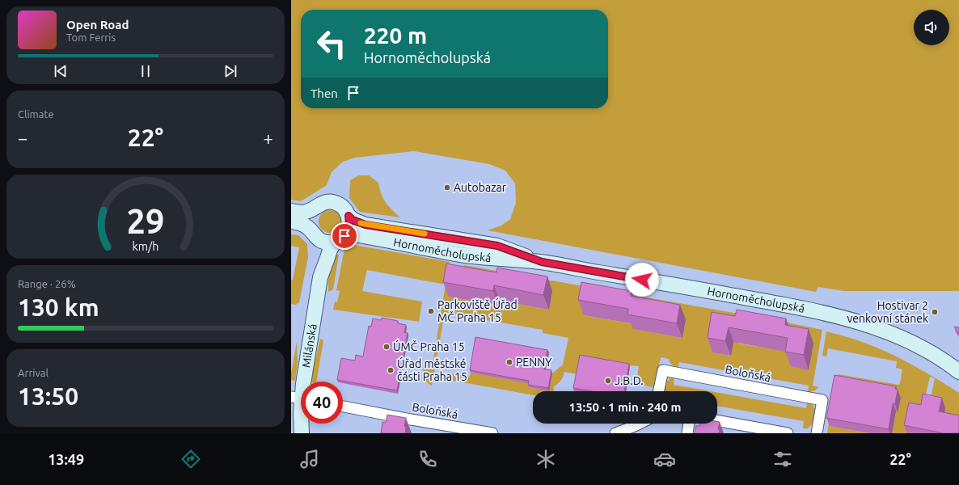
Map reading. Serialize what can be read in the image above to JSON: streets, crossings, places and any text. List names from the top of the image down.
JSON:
{
  "streets": {
    "street": ["Hornoměcholupská", "Milánská", "Boloňská"]
  },
  "crossings": [
    ["Hornoměcholupská", "Milánská"]
  ],
  "places": [
    "Autobazar",
    "Parkoviště Úřad MČ Praha 15",
    "Hostivar 2 venkovní stánek",
    "ÚMČ Praha 15",
    "PENNY",
    "Úřad městské části Praha 15",
    "J.B.D."
  ],
  "page": {
    "turn": ["220 m", "Hornoměcholupská"],
    "song": ["Open Road", "Tom Ferris"],
    "then": "Then",
    "tile": [
      "Climate",
      ["Range · 26%", "130 km"],
      ["Arrival", "13:50"]
    ],
    "heat": ["−", "22°", "+"],
    "limit": "40",
    "trip": "13:50 · 1 min · 240 m",
    "tabs": ["13:49", "22°"],
    "gauge": ["29", "km/h"]
  }
}
